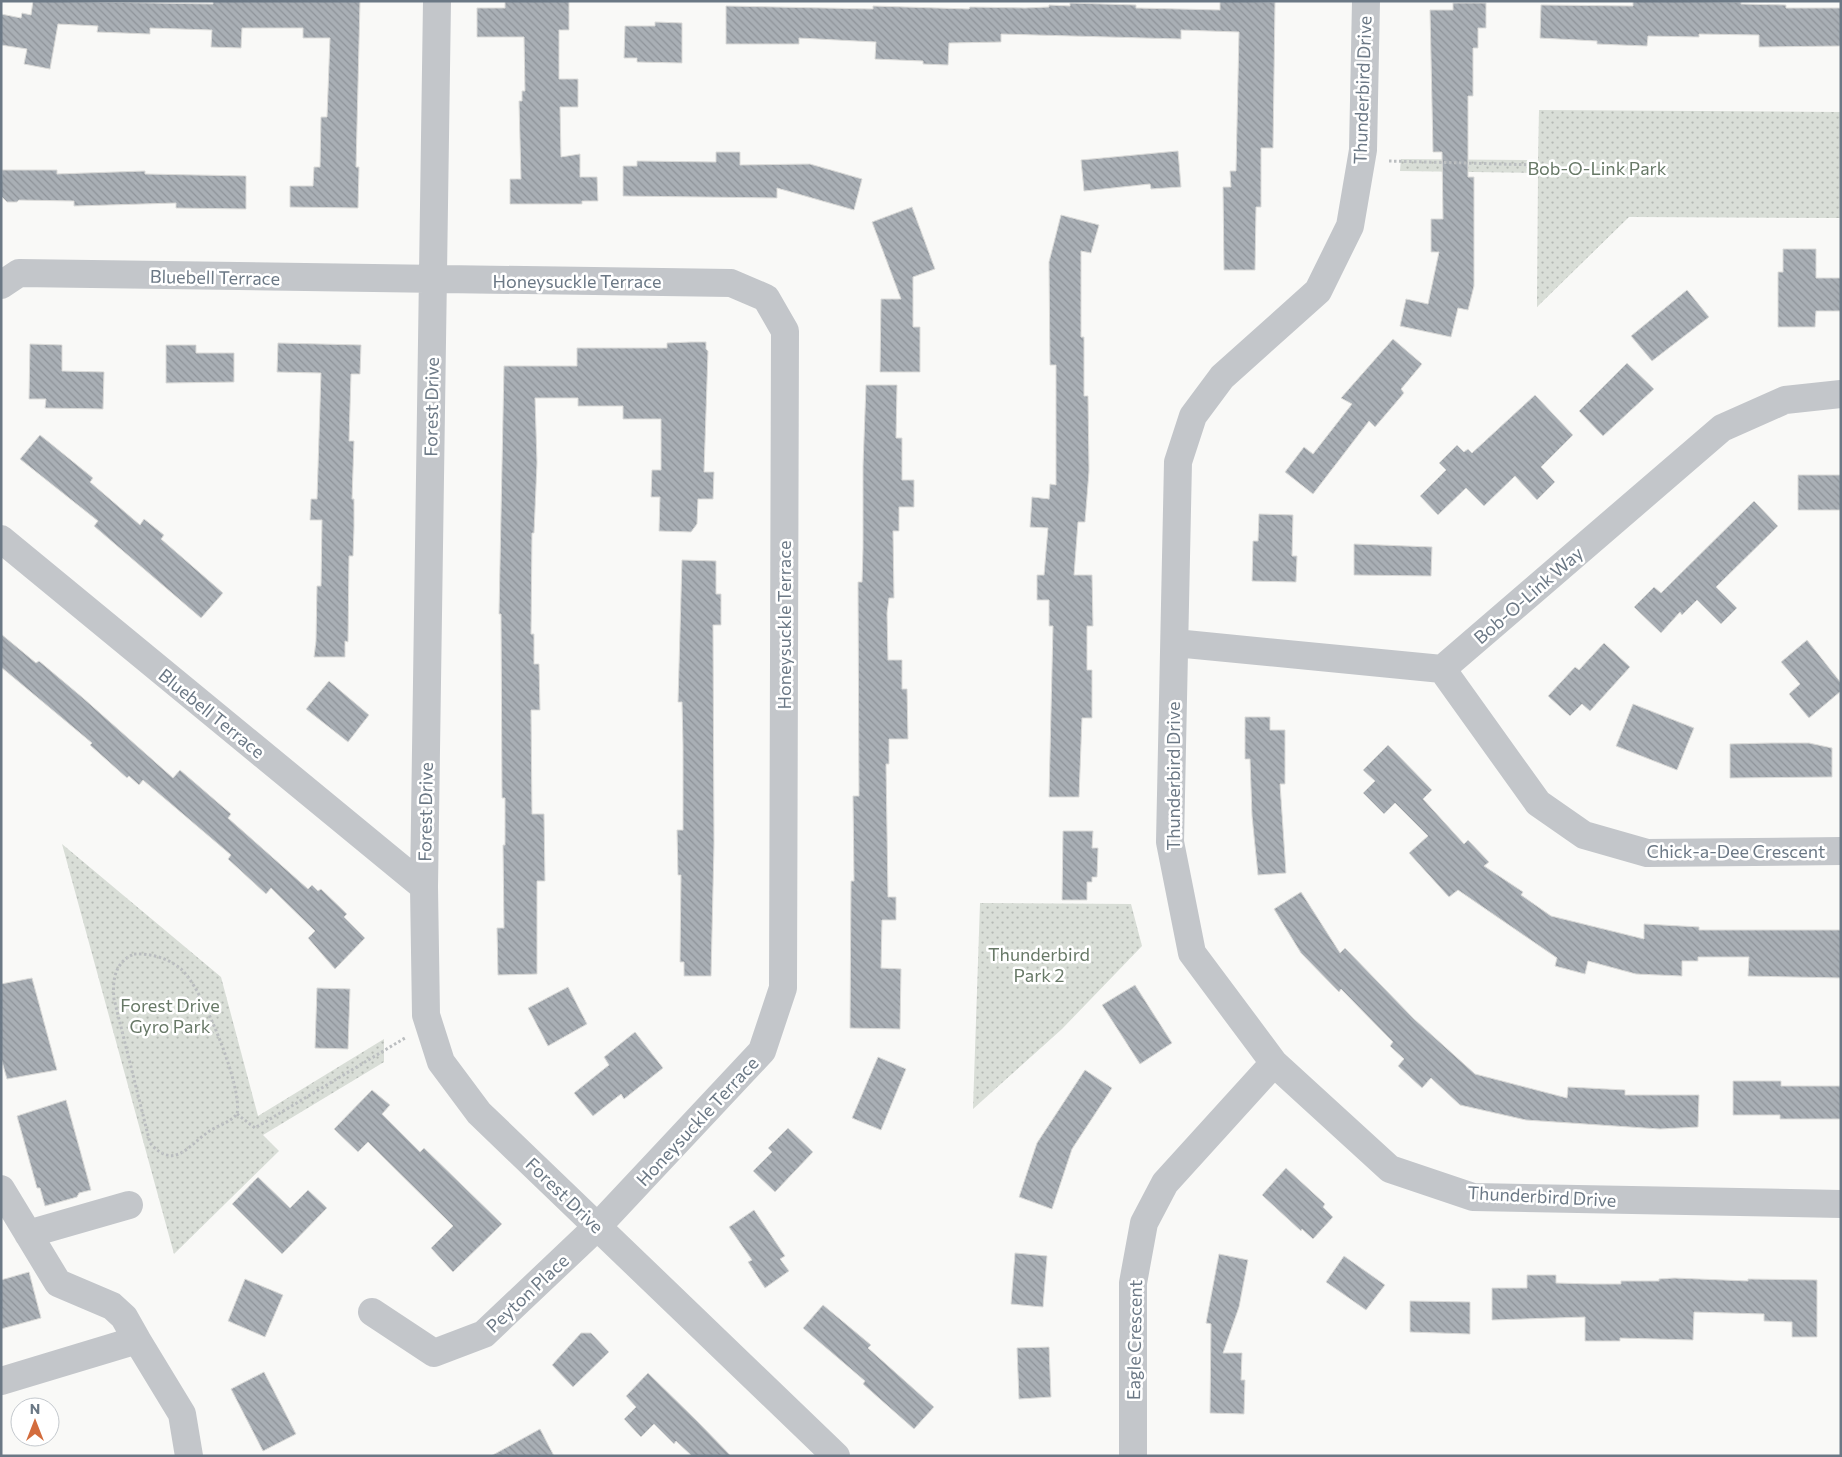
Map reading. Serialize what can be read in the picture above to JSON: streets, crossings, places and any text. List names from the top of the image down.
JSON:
{
  "streets": {
    "street": [
      "Thunderbird Drive",
      "Bluebell Terrace",
      "Honeysuckle Terrace",
      "Forest Drive",
      "Bob-O-Link Way",
      "Chick-a-Dee Crescent",
      "Peyton Place",
      "Eagle Crescent"
    ]
  },
  "crossings": [
    ["Thunderbird Drive", "Eagle Crescent"],
    ["Bluebell Terrace", "Honeysuckle Terrace"],
    ["Bluebell Terrace", "Forest Drive"],
    ["Honeysuckle Terrace", "Forest Drive"],
    ["Honeysuckle Terrace", "Peyton Place"],
    ["Forest Drive", "Peyton Place"],
    ["Bob-O-Link Way", "Chick-a-Dee Crescent"]
  ],
  "parks": ["Bob-O-Link Park", "Thunderbird Park 2", "Forest Drive Gyro Park"],
  "north": "top"
}
